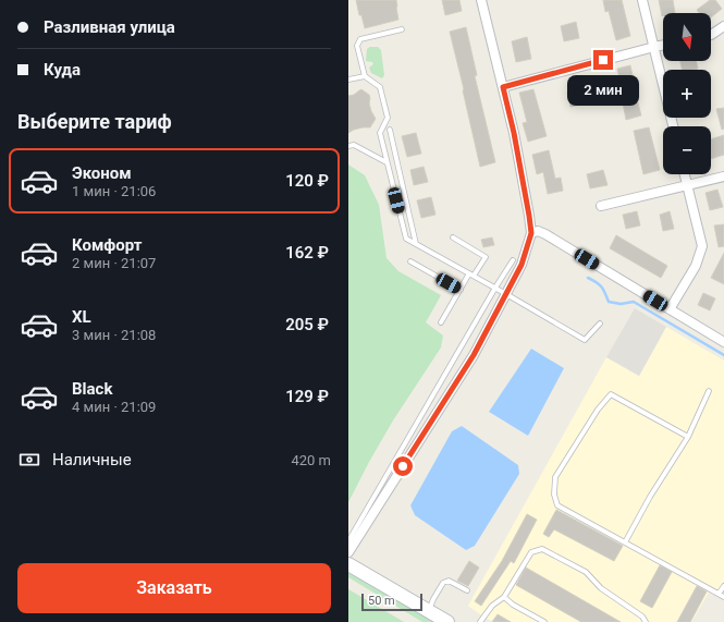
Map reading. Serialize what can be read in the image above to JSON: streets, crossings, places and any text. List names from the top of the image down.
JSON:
{
  "scale_bar": "50 m",
  "north": "bottom",
  "page": {
    "banner": ["Разливная улица", "Куда"],
    "map_buttons": ["+", "−"],
    "bubble": "2 мин",
    "heading": "Выберите тариф",
    "list": [
      {
        "name": "Эконом",
        "note": "1 мин · 21:06",
        "value": "120 ₽"
      },
      {
        "name": "Комфорт",
        "note": "2 мин · 21:07",
        "value": "162 ₽"
      },
      {
        "name": "XL",
        "note": "3 мин · 21:08",
        "value": "205 ₽"
      },
      {
        "name": "Black",
        "note": "4 мин · 21:09",
        "value": "129 ₽"
      }
    ],
    "pay": ["Наличные", "420 m"],
    "buttons": "Заказать",
    "scale": "50 m"
  }
}
